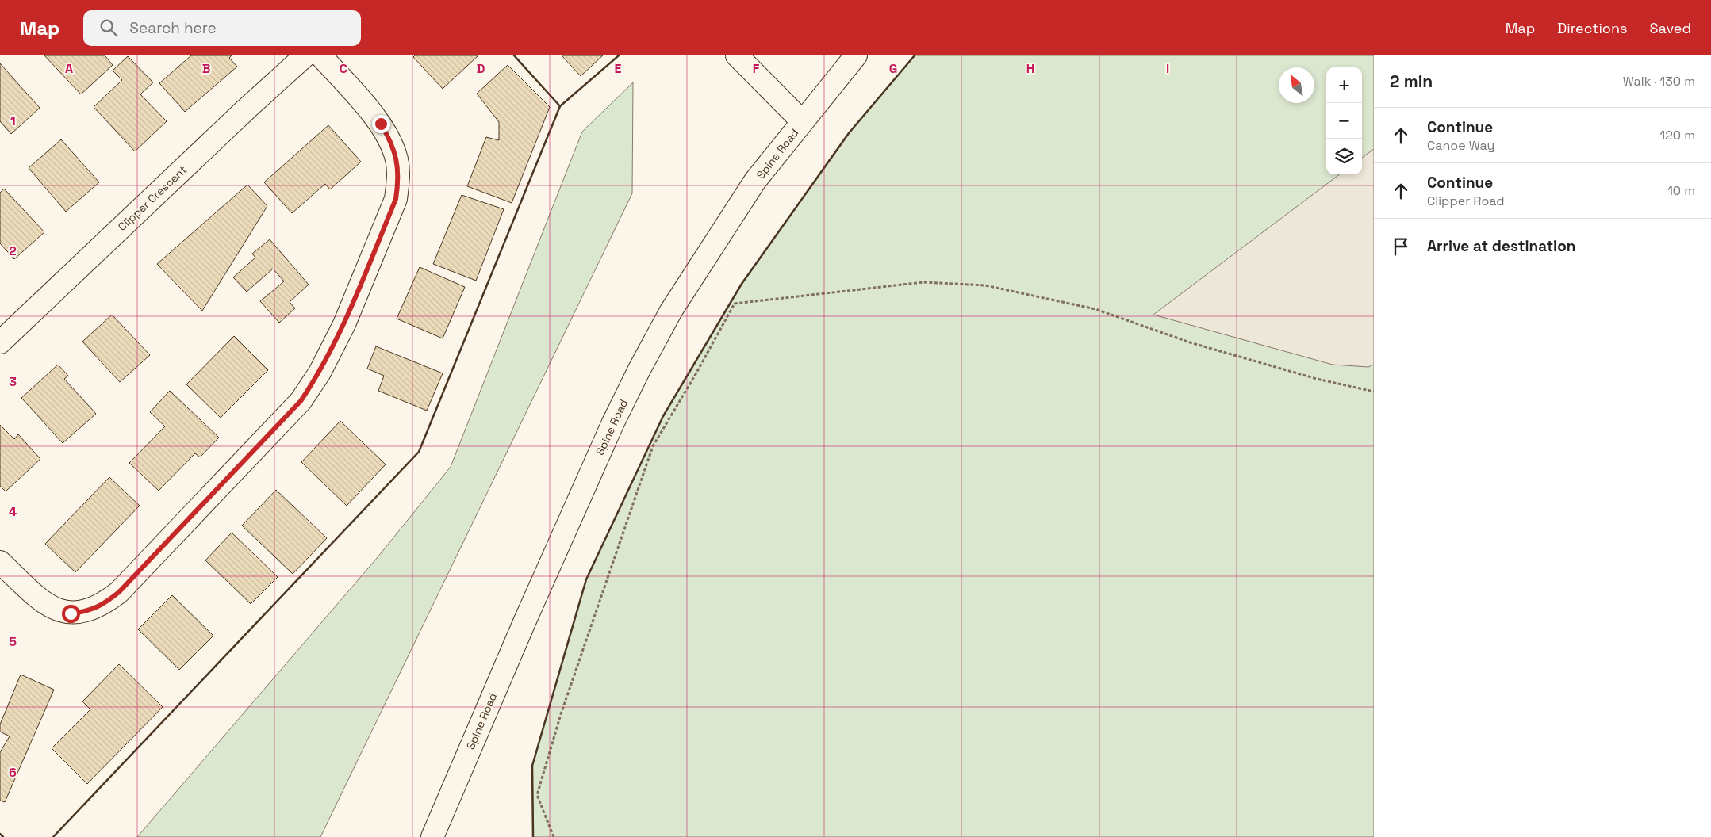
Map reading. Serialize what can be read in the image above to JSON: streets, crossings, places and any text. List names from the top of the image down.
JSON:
{
  "streets": {
    "street": ["Spine Road", "Clipper Crescent"]
  },
  "north": "top left",
  "page": {
    "header": "Map",
    "search": "Search here",
    "nav": ["Map", "Directions", "Saved"],
    "heading": ["2 min", "Walk · 130 m"],
    "map_buttons": ["+", "−"],
    "list": [
      ["Continue", "Canoe Way", "120 m"],
      ["Continue", "Clipper Road", "10 m"],
      "Arrive at destination"
    ]
  },
  "grid": {
    "columns": [
      "A",
      "B",
      "C",
      "D",
      "E",
      "F",
      "G",
      "H",
      "I"
    ],
    "rows": [
      "1",
      "2",
      "3",
      "4",
      "5",
      "6"
    ]
  }
}
